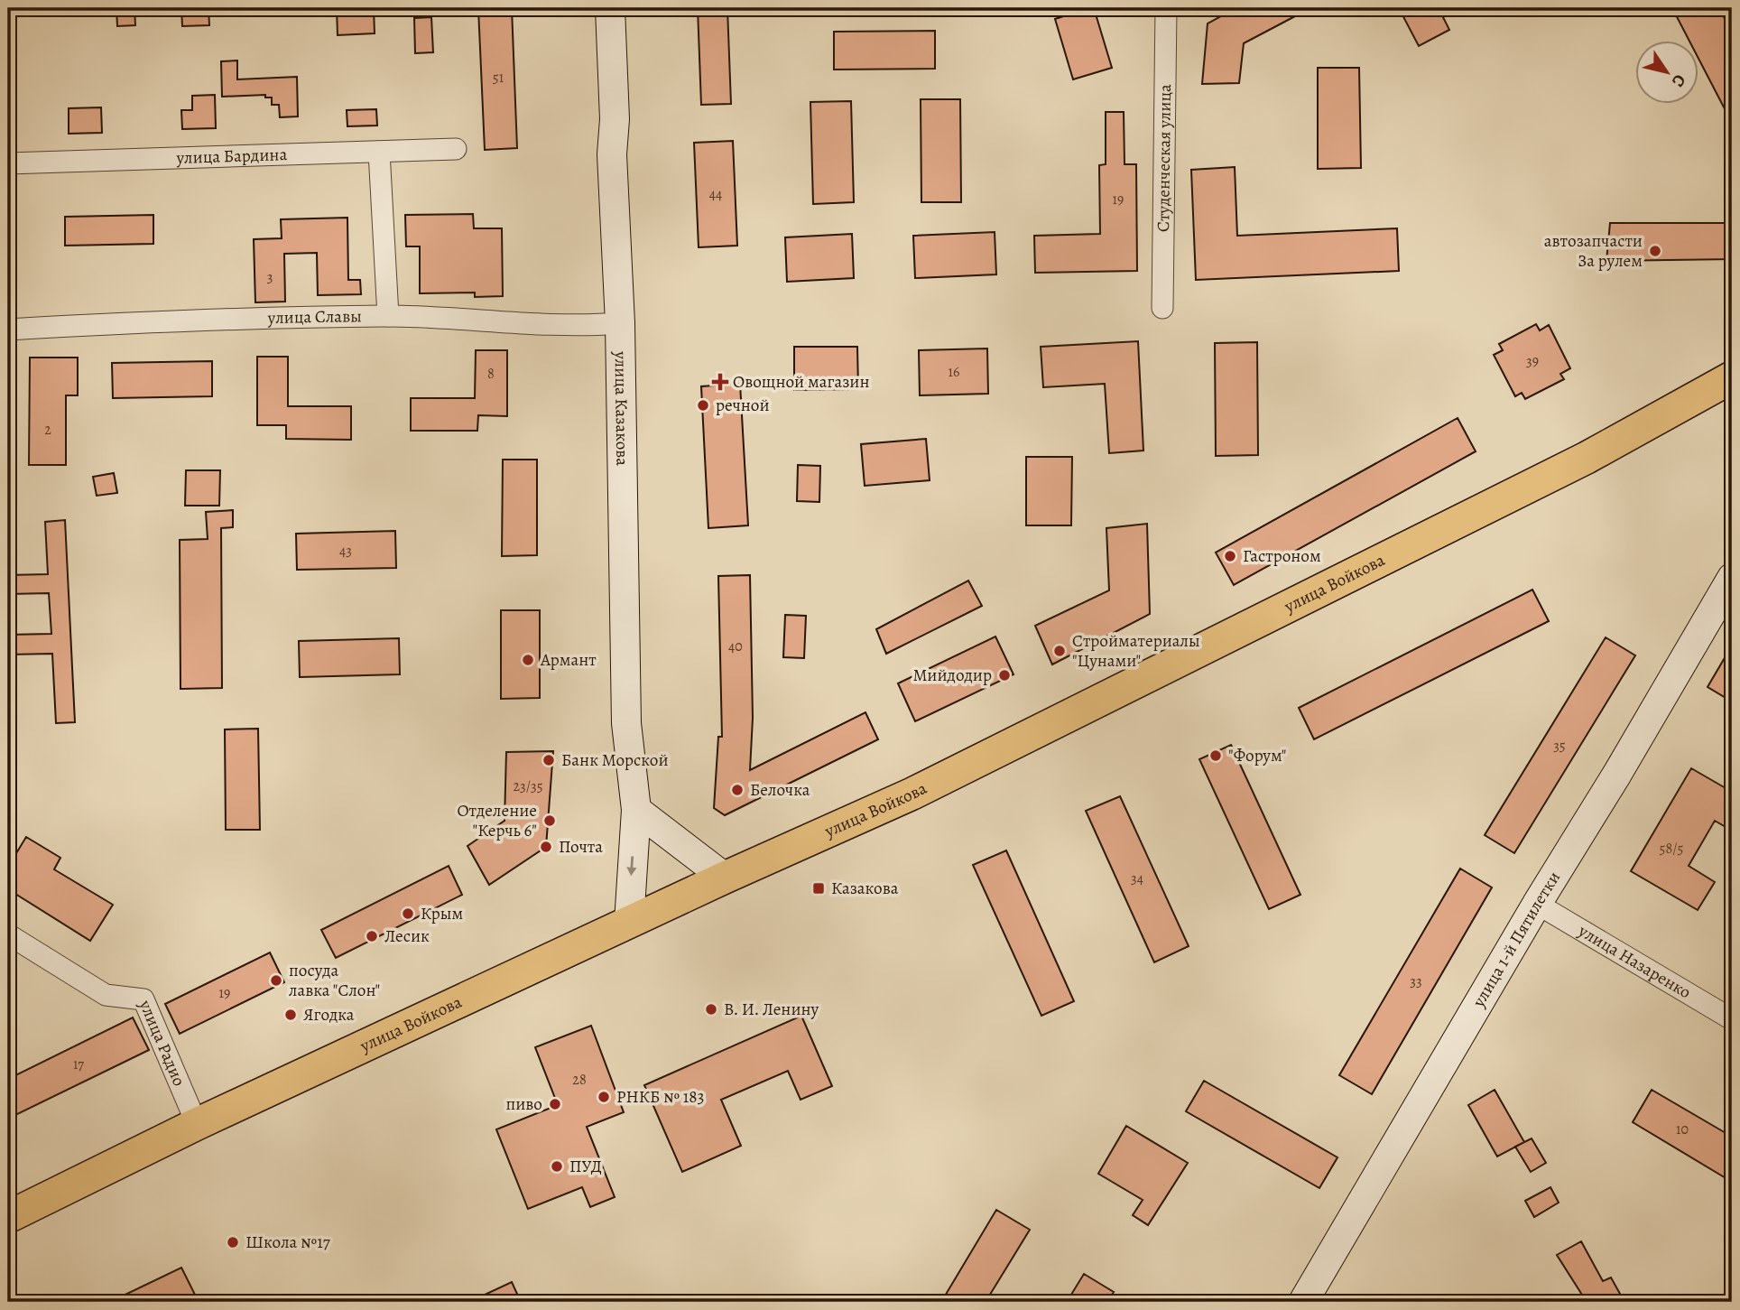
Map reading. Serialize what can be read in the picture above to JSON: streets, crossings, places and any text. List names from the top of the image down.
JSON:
{
  "streets": {
    "main road": ["улица Казакова", "улица Войкова", "улица 1-й Пятилетки"],
    "street": [
      "улица Бардина",
      "Студенческая улица",
      "улица Славы",
      "улица Назаренко",
      "улица Радио"
    ]
  },
  "crossings": [
    ["улица Славы", "улица Казакова"],
    ["улица Казакова", "улица Войкова"],
    ["улица Войкова", "улица Радио"],
    ["улица 1-й Пятилетки", "улица Назаренко"]
  ],
  "places": {
    "other": [
      "автозапчасти За рулем",
      "речной",
      "Гастроном",
      "Стройматериалы \"Цунами\"",
      "Армант",
      "Мийдодир",
      "\"Форум\"",
      "Банк Морской",
      "Белочка",
      "Отделение \"Керчь 6\"",
      "Почта",
      "Крым",
      "Лесик",
      "посуда лавка \"Слон\"",
      "В. И. Ленину",
      "Ягодка",
      "РНКБ № 183",
      "пиво",
      "ПУД",
      "Школа №17"
    ],
    "health": ["Овощной магазин"],
    "transit": ["Казакова"]
  },
  "house_numbers": [
    "51",
    "44",
    "19",
    "3",
    "39",
    "16",
    "8",
    "2",
    "43",
    "40",
    "35",
    "23/35",
    "58/5",
    "34",
    "33",
    "19",
    "17",
    "28",
    "10"
  ],
  "north": "bottom right"
}
